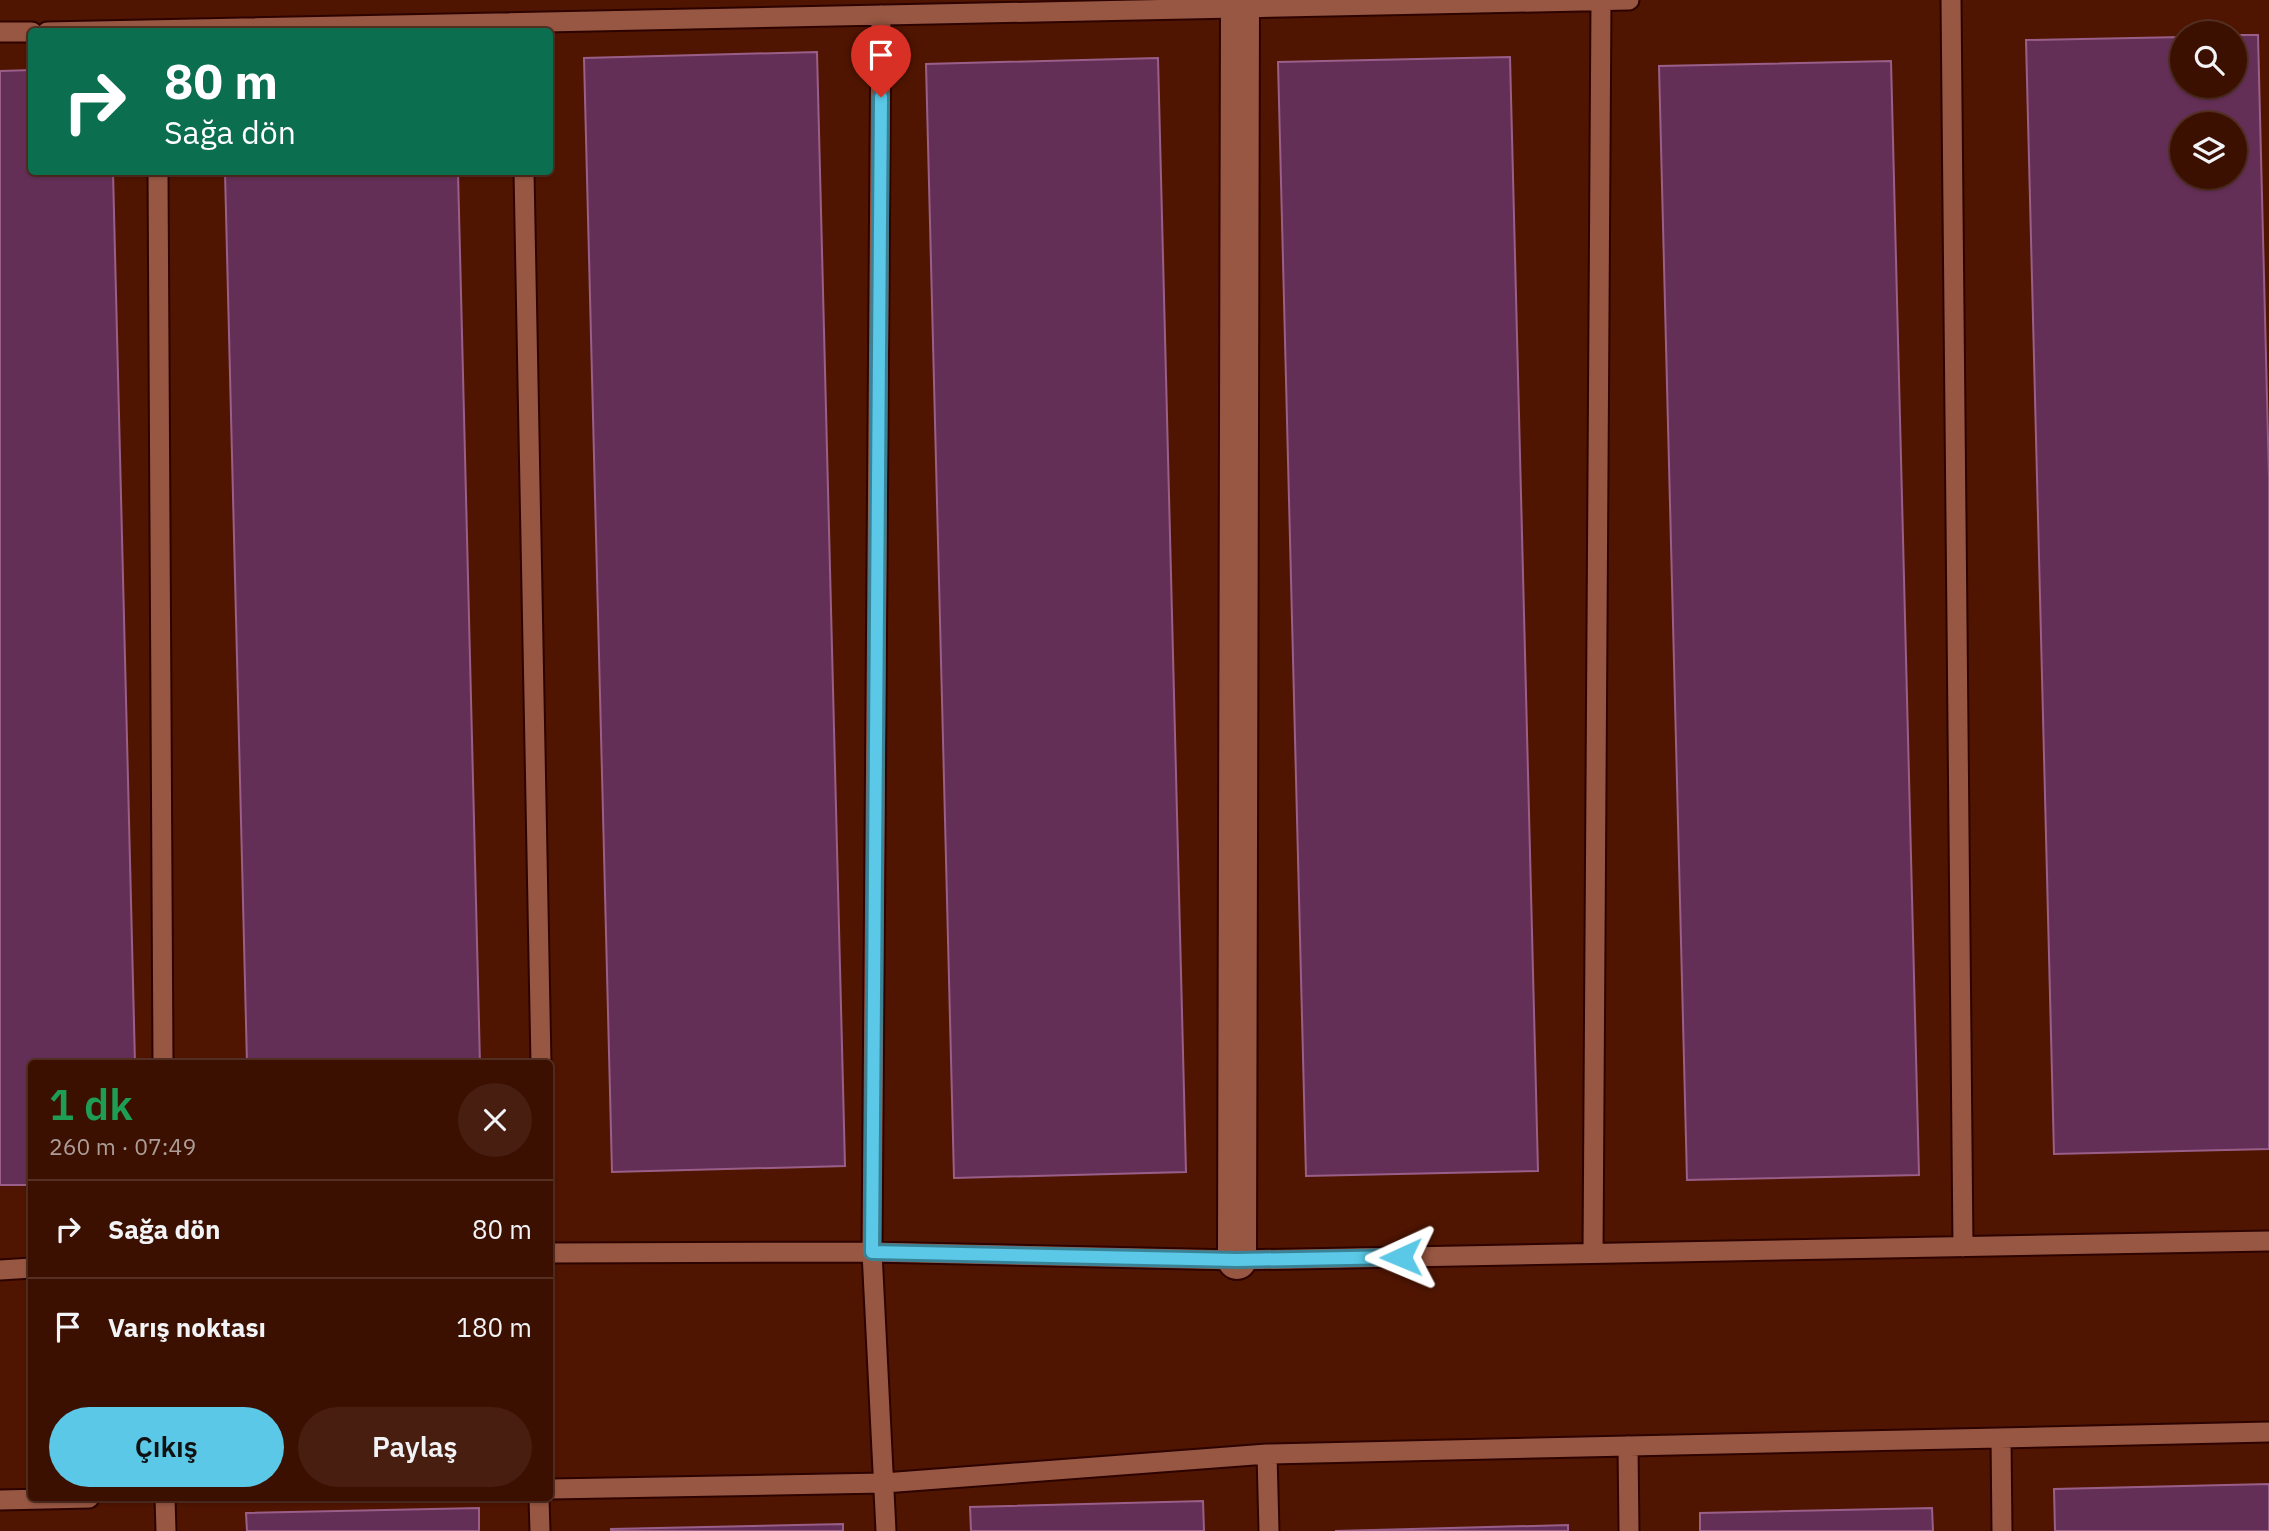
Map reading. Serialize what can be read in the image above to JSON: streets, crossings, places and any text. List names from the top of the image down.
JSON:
{
  "page": {
    "turn": ["80 m", "Sağa dön"],
    "heading": ["1 dk", "260 m · 07:49"],
    "list": [
      {
        "name": "Sağa dön",
        "value": "80 m"
      },
      {
        "name": "Varış noktası",
        "value": "180 m"
      }
    ],
    "buttons": ["Çıkış", "Paylaş"]
  }
}
